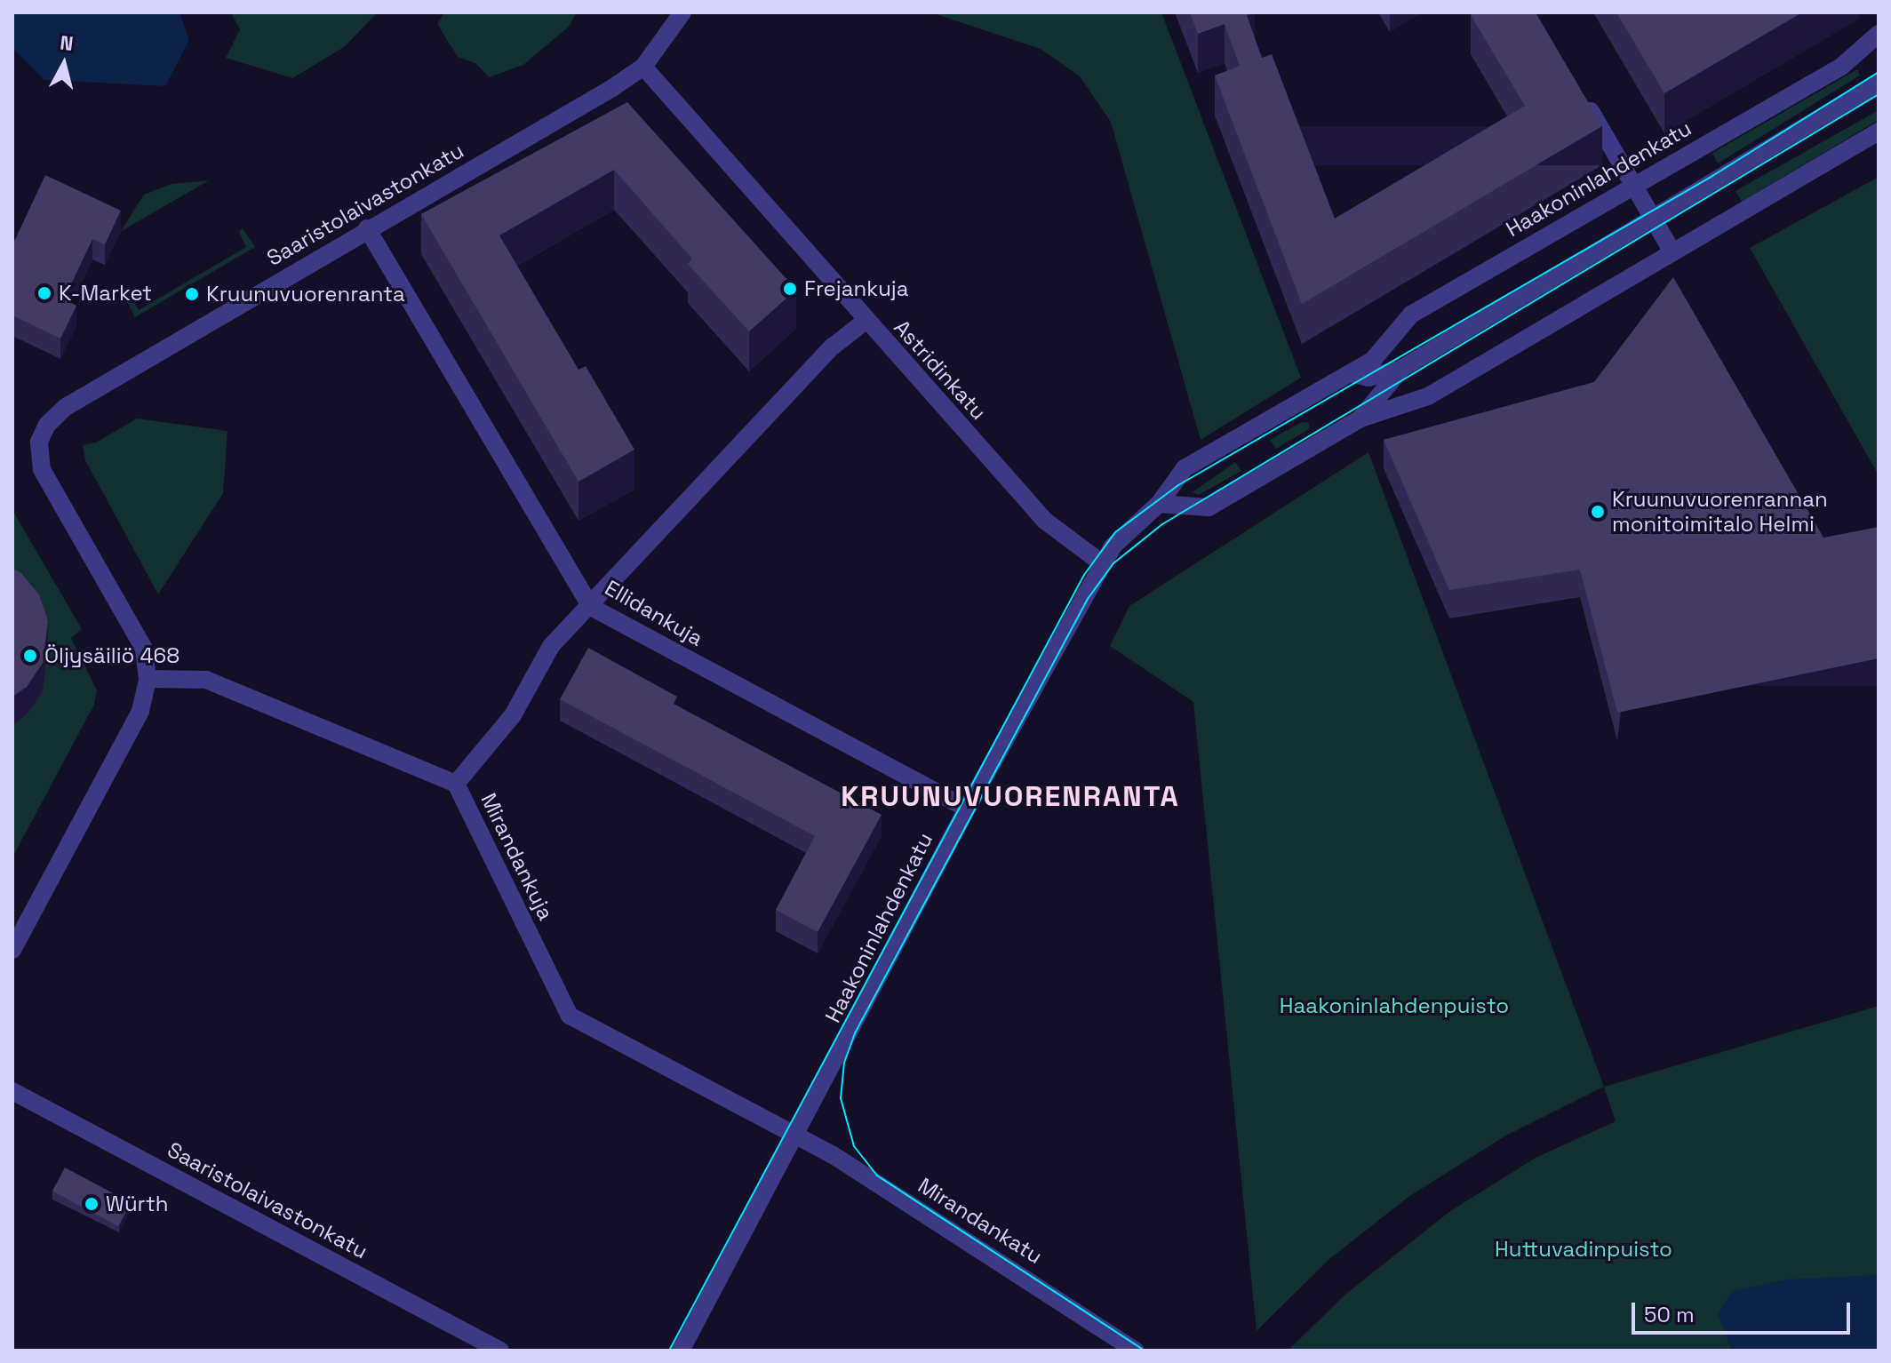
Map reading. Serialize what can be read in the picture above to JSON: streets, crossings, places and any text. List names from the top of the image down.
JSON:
{
  "streets": {
    "street": [
      "Haakoninlahdenkatu",
      "Saaristolaivastonkatu",
      "Astridinkatu",
      "Ellidankuja",
      "Mirandankuja",
      "Mirandankatu"
    ]
  },
  "crossings": [
    ["Haakoninlahdenkatu", "Astridinkatu"],
    ["Haakoninlahdenkatu", "Ellidankuja"],
    ["Haakoninlahdenkatu", "Mirandankuja"],
    ["Haakoninlahdenkatu", "Mirandankatu"],
    ["Saaristolaivastonkatu", "Astridinkatu"],
    ["Saaristolaivastonkatu", "Ellidankuja"],
    ["Saaristolaivastonkatu", "Mirandankuja"],
    ["Mirandankuja", "Mirandankatu"]
  ],
  "districts": ["KRUUNUVUORENRANTA"],
  "parks": ["Haakoninlahdenpuisto", "Huttuvadinpuisto"],
  "places": [
    "Frejankuja",
    "K-Market",
    "Kruunuvuorenranta",
    "Kruunuvuorenrannan monitoimitalo Helmi",
    "Öljysäiliö 468",
    "Würth"
  ],
  "scale_bar": "50 m",
  "north": "top"
}
